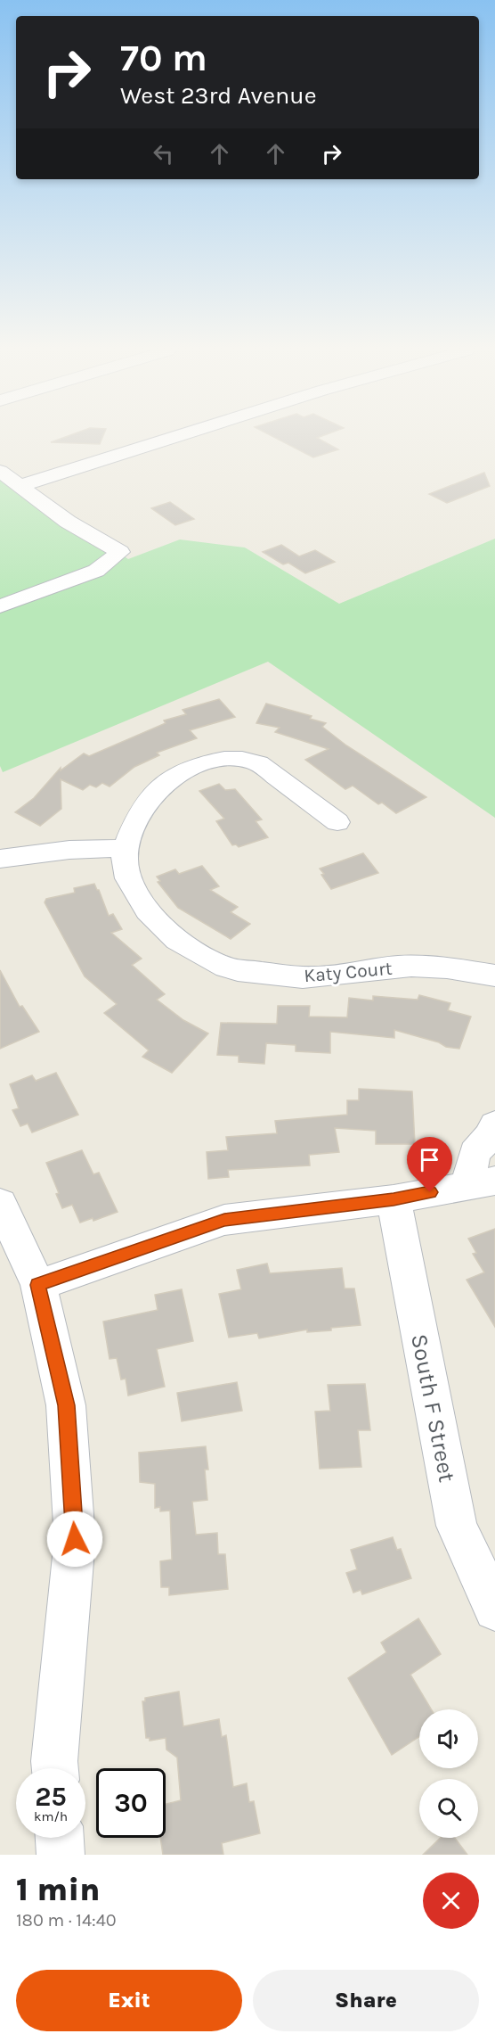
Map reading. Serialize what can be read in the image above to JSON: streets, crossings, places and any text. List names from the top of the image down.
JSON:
{
  "streets": {
    "street": ["Katy Court", "South F Street"]
  },
  "page": {
    "turn": ["70 m", "West 23rd Avenue"],
    "speed": "25 km/h",
    "limit": "30",
    "heading": ["1 min", "180 m · 14:40"],
    "buttons": ["Exit", "Share"]
  }
}
